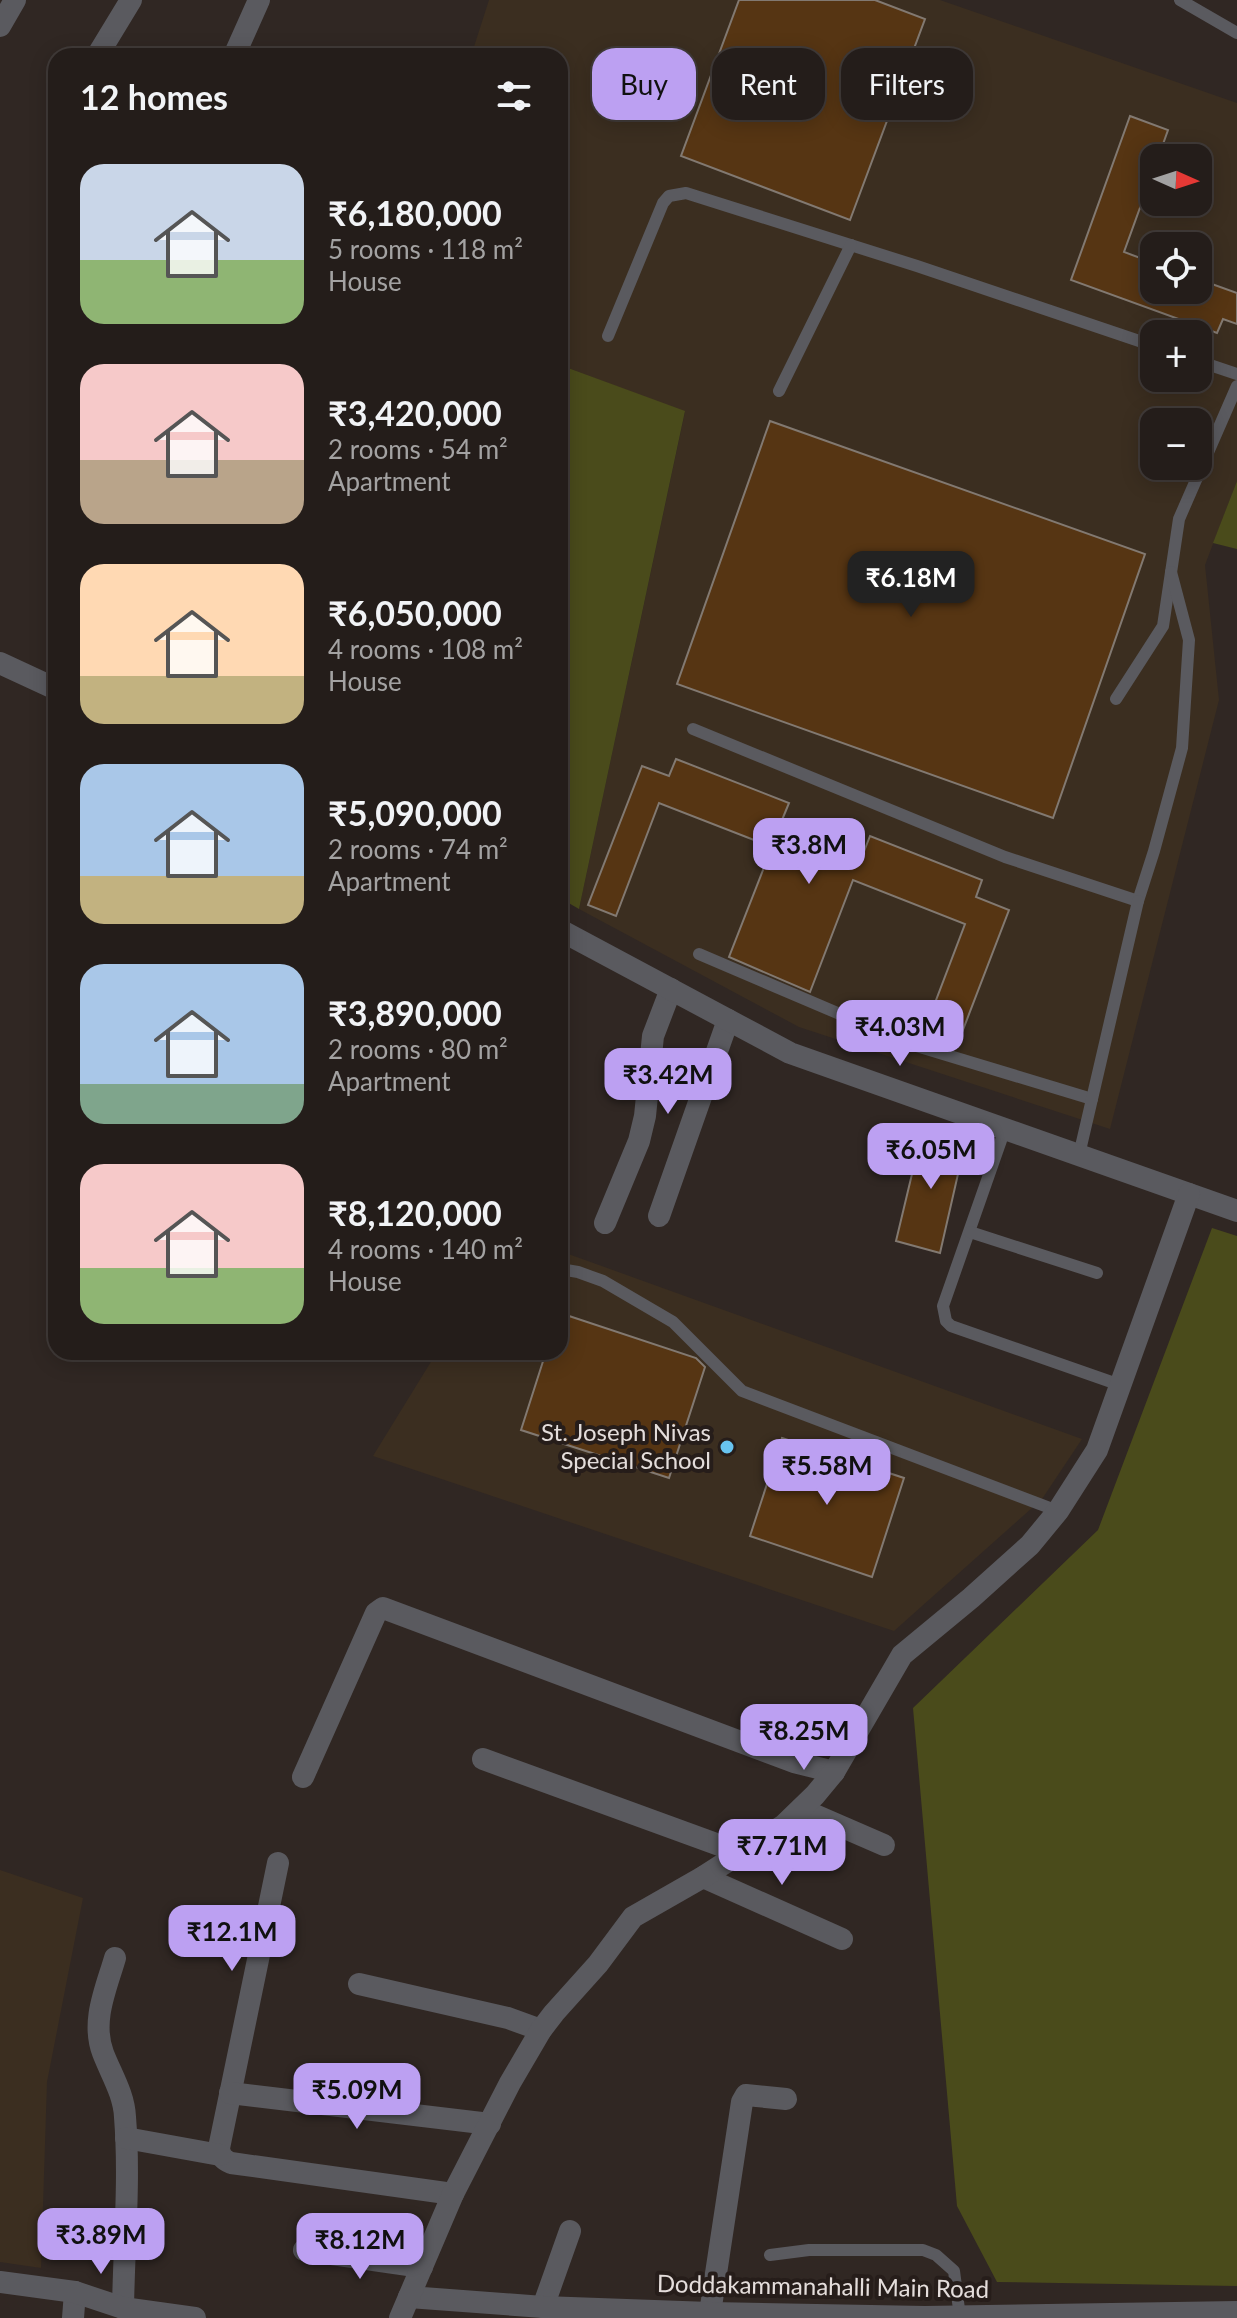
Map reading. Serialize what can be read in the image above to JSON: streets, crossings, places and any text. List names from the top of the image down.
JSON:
{
  "streets": {
    "street": ["Doddakammanahalli Main Road"]
  },
  "places": ["St. Joseph Nivas Special School"],
  "north": "right",
  "page": {
    "chip": ["Buy", "Rent", "Filters"],
    "heading": "12 homes",
    "map_buttons": ["+", "−"],
    "list": [
      {
        "name": "₹6,180,000",
        "note": "5 rooms · 118 m² · House"
      },
      {
        "name": "₹3,420,000",
        "note": "2 rooms · 54 m² · Apartment"
      },
      {
        "name": "₹6,050,000",
        "note": "4 rooms · 108 m² · House"
      },
      {
        "name": "₹5,090,000",
        "note": "2 rooms · 74 m² · Apartment"
      },
      {
        "name": "₹3,890,000",
        "note": "2 rooms · 80 m² · Apartment"
      },
      {
        "name": "₹8,120,000",
        "note": "4 rooms · 140 m² · House"
      }
    ],
    "price": [
      "₹6.18M",
      "₹3.8M",
      "₹4.03M",
      "₹3.42M",
      "₹6.05M",
      "₹5.58M",
      "₹8.25M",
      "₹7.71M",
      "₹12.1M",
      "₹5.09M",
      "₹3.89M",
      "₹8.12M"
    ]
  }
}
